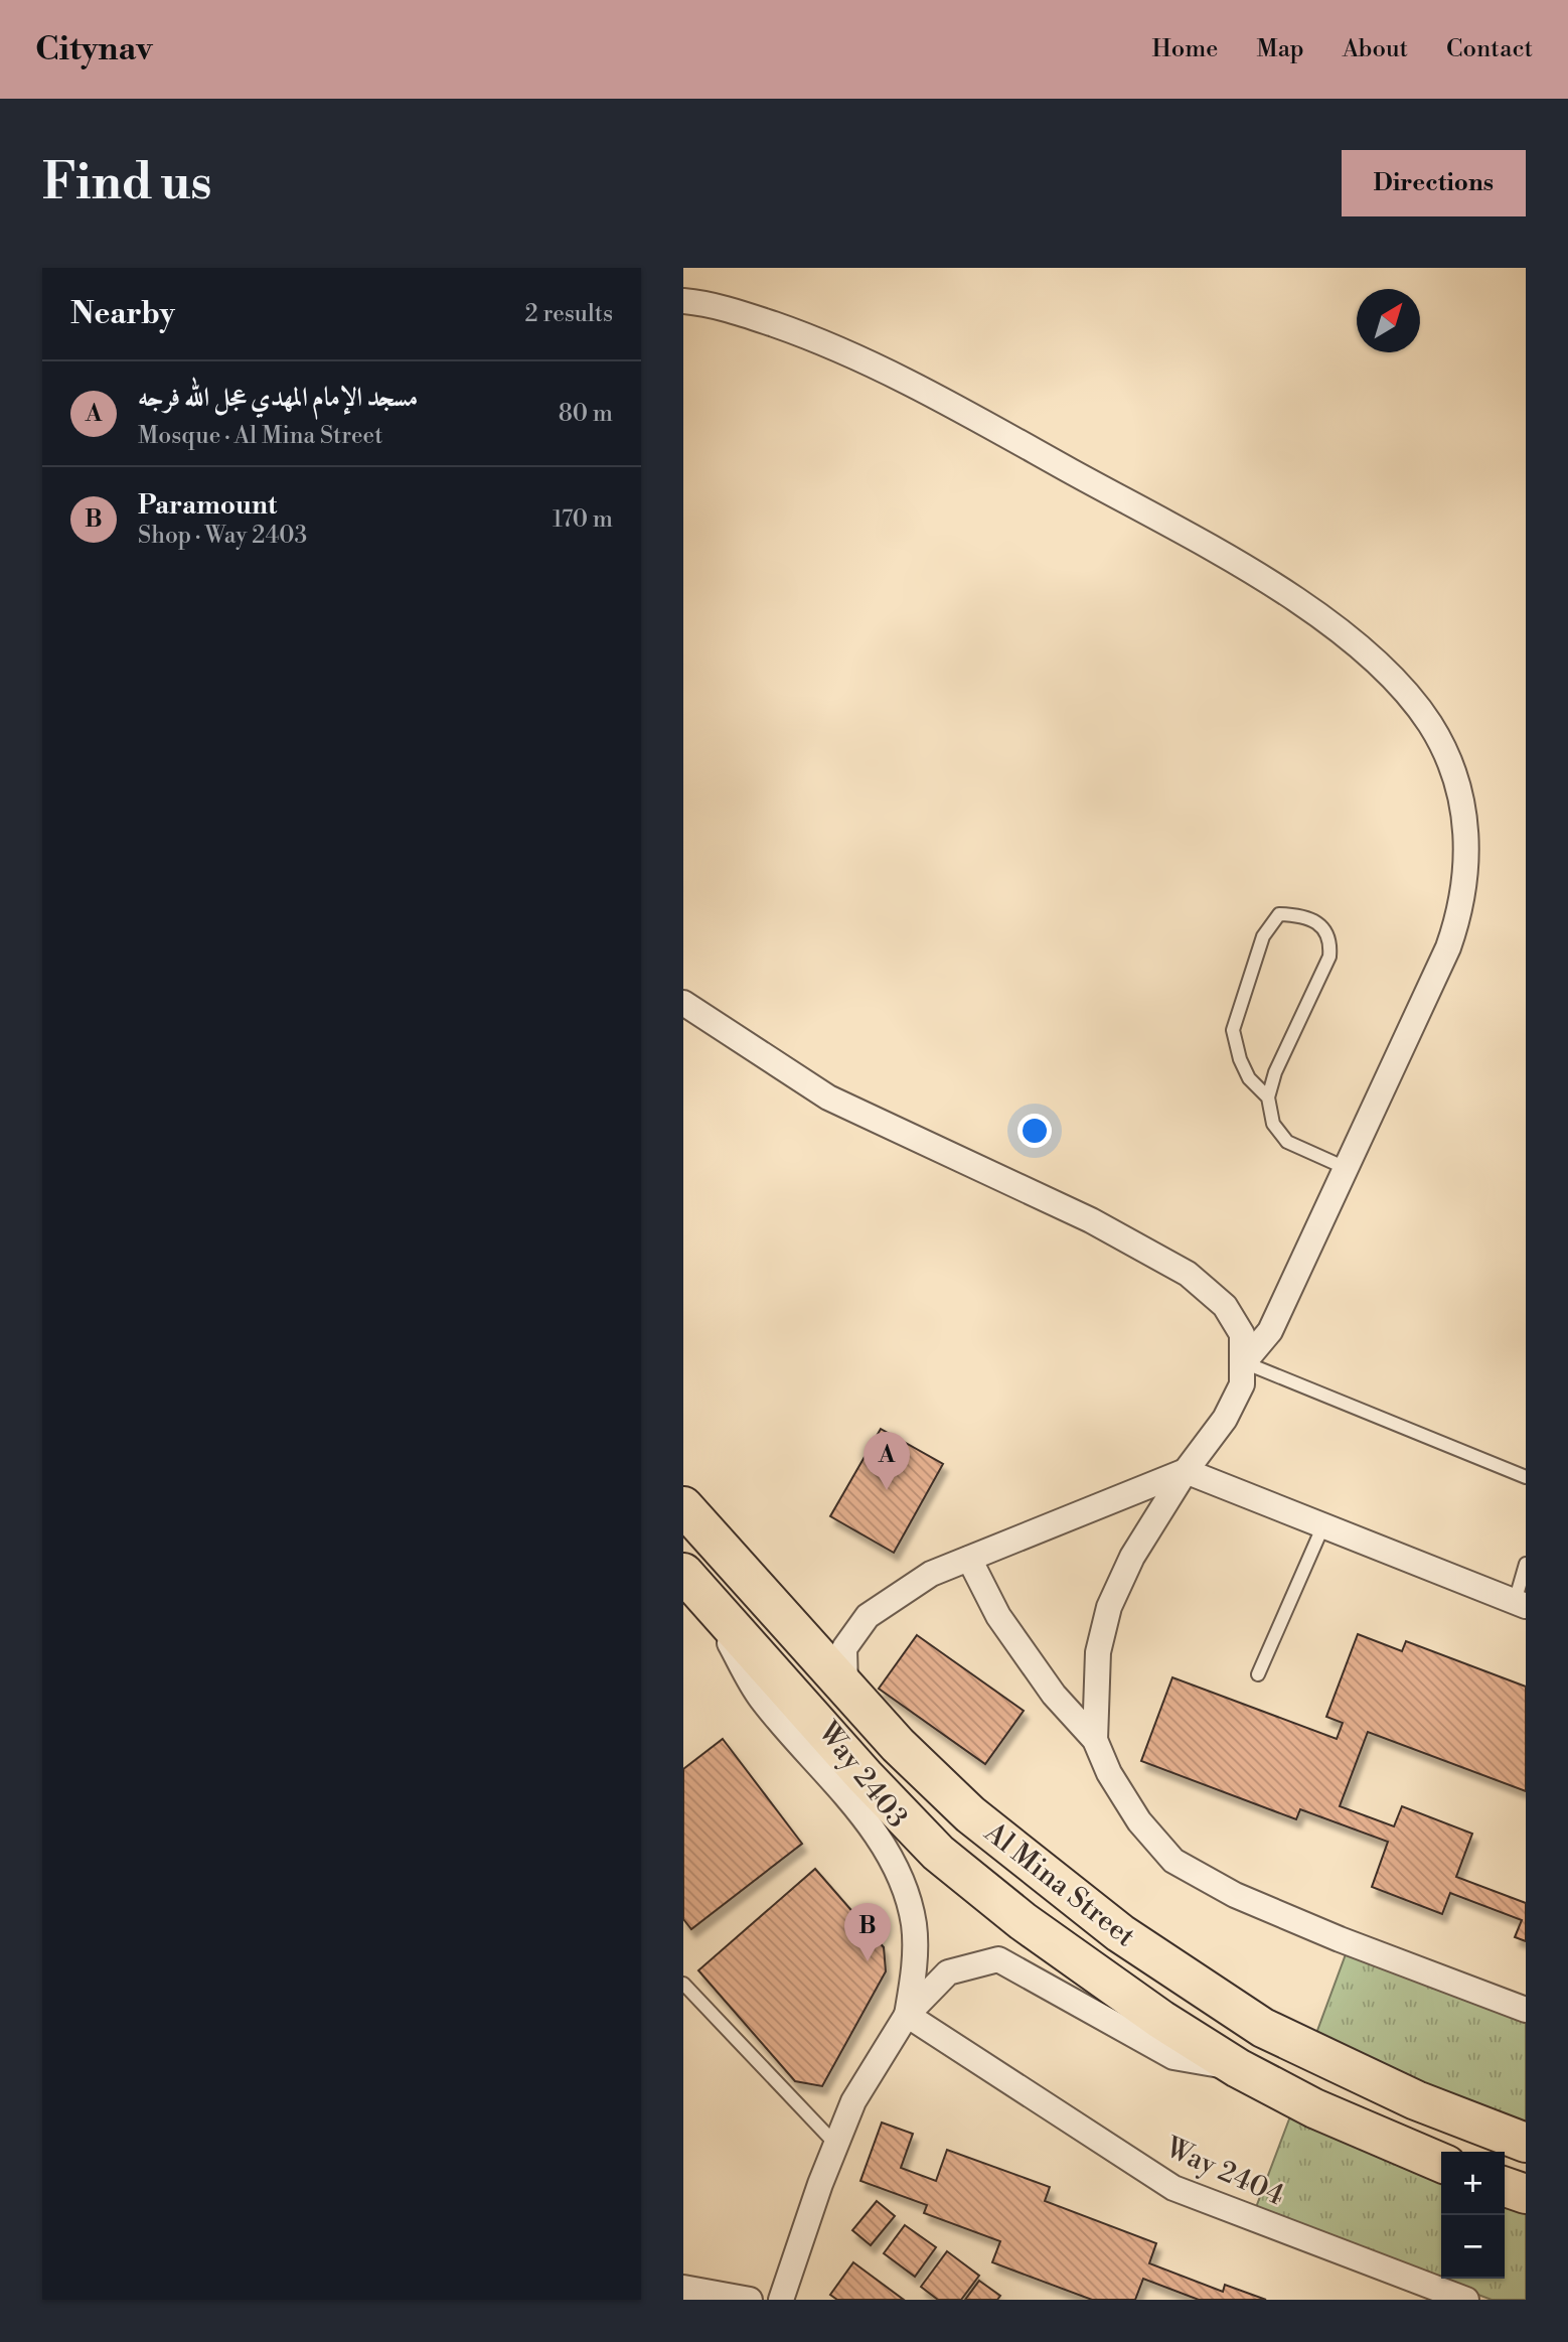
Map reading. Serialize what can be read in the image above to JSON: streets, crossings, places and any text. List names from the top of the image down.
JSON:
{
  "streets": {
    "main road": ["Al Mina Street"],
    "street": ["Way 2403", "Way 2404"]
  },
  "crossings": [
    ["Way 2403", "Al Mina Street"],
    ["Way 2403", "Way 2404"]
  ],
  "north": "top right",
  "page": {
    "header": "Citynav",
    "nav": [
      "Home",
      "Map",
      "About",
      "Contact"
    ],
    "buttons": "Directions",
    "title": "Find us",
    "heading": ["Nearby", "2 results"],
    "list": [
      {
        "mark": "A",
        "name": "مسجد الإمام المهدي عجل الله فرجه",
        "note": "Mosque · Al Mina Street",
        "value": "80 m"
      },
      {
        "mark": "B",
        "name": "Paramount",
        "note": "Shop · Way 2403",
        "value": "170 m"
      }
    ],
    "pins": ["A", "B"],
    "map_buttons": ["+", "−"]
  }
}
